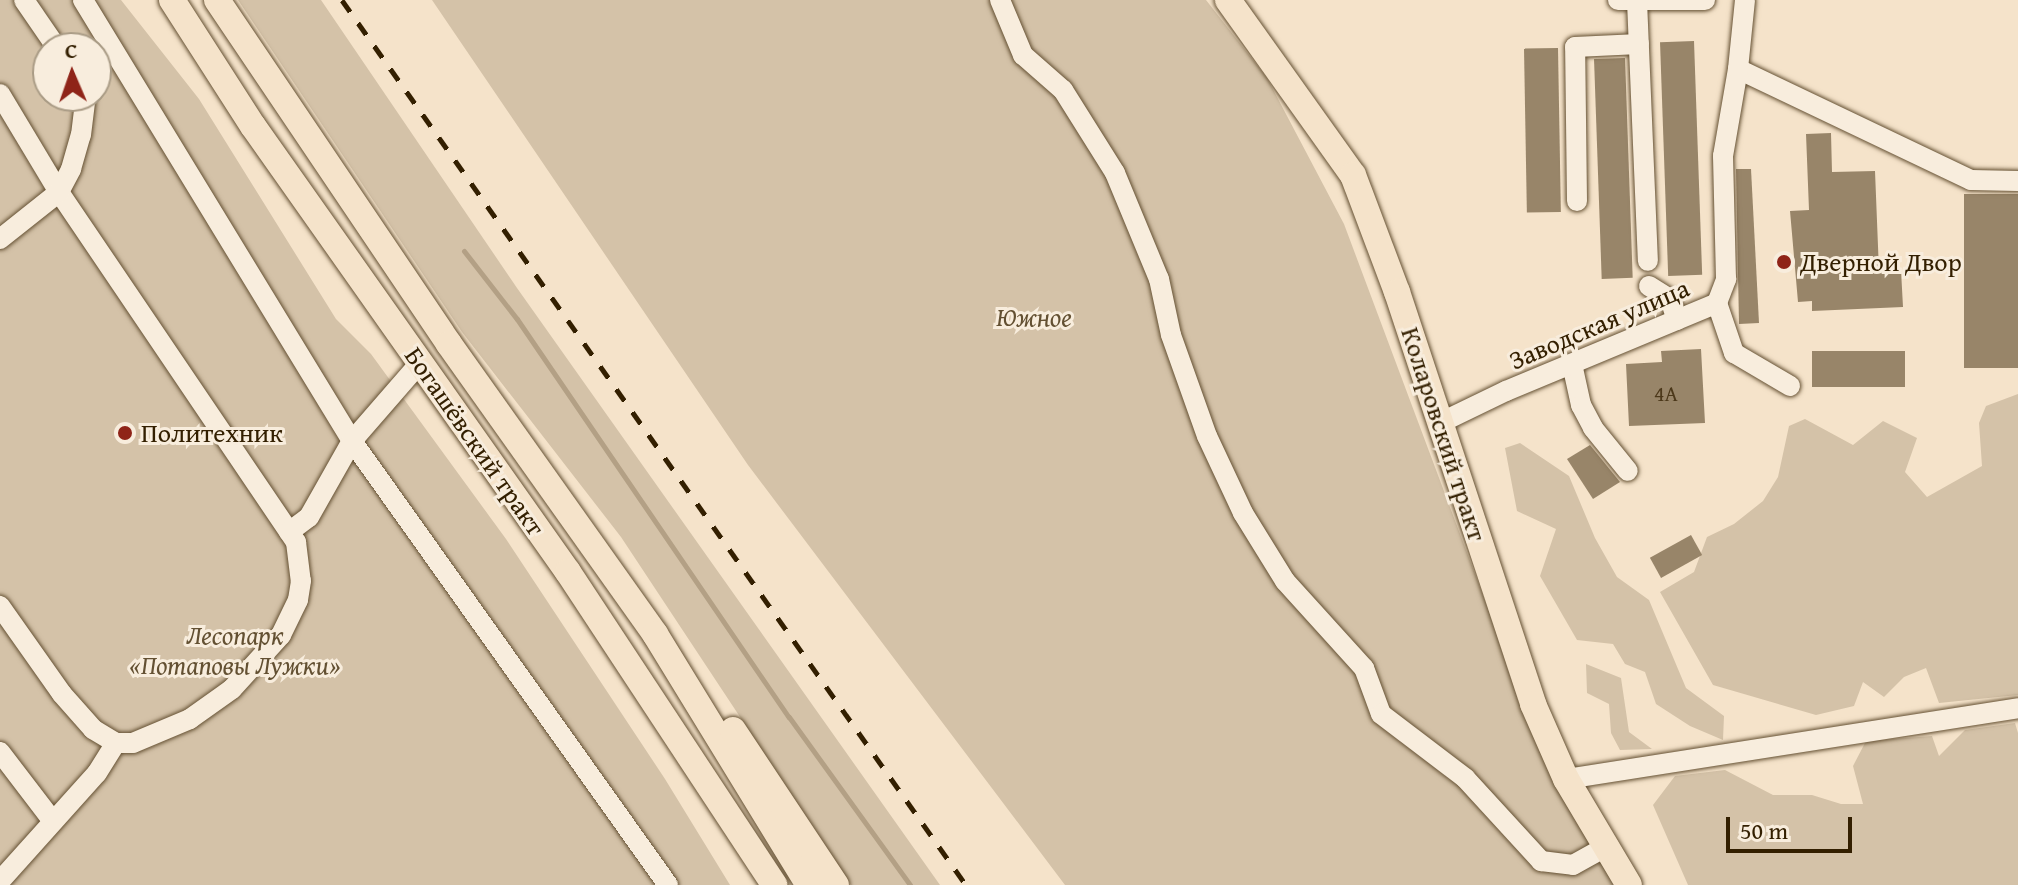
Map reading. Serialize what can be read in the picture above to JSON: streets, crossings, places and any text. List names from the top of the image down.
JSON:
{
  "streets": {
    "main road": ["Коларовский тракт", "Богашёвский тракт"],
    "street": ["Заводская улица"]
  },
  "crossings": [
    ["Заводская улица", "Коларовский тракт"]
  ],
  "parks": ["Южное", "Лесопарк «Потаповы Лужки»"],
  "places": ["Дверной Двор", "Политехник"],
  "house_numbers": ["4А"],
  "scale_bar": "50 m",
  "north": "top"
}
